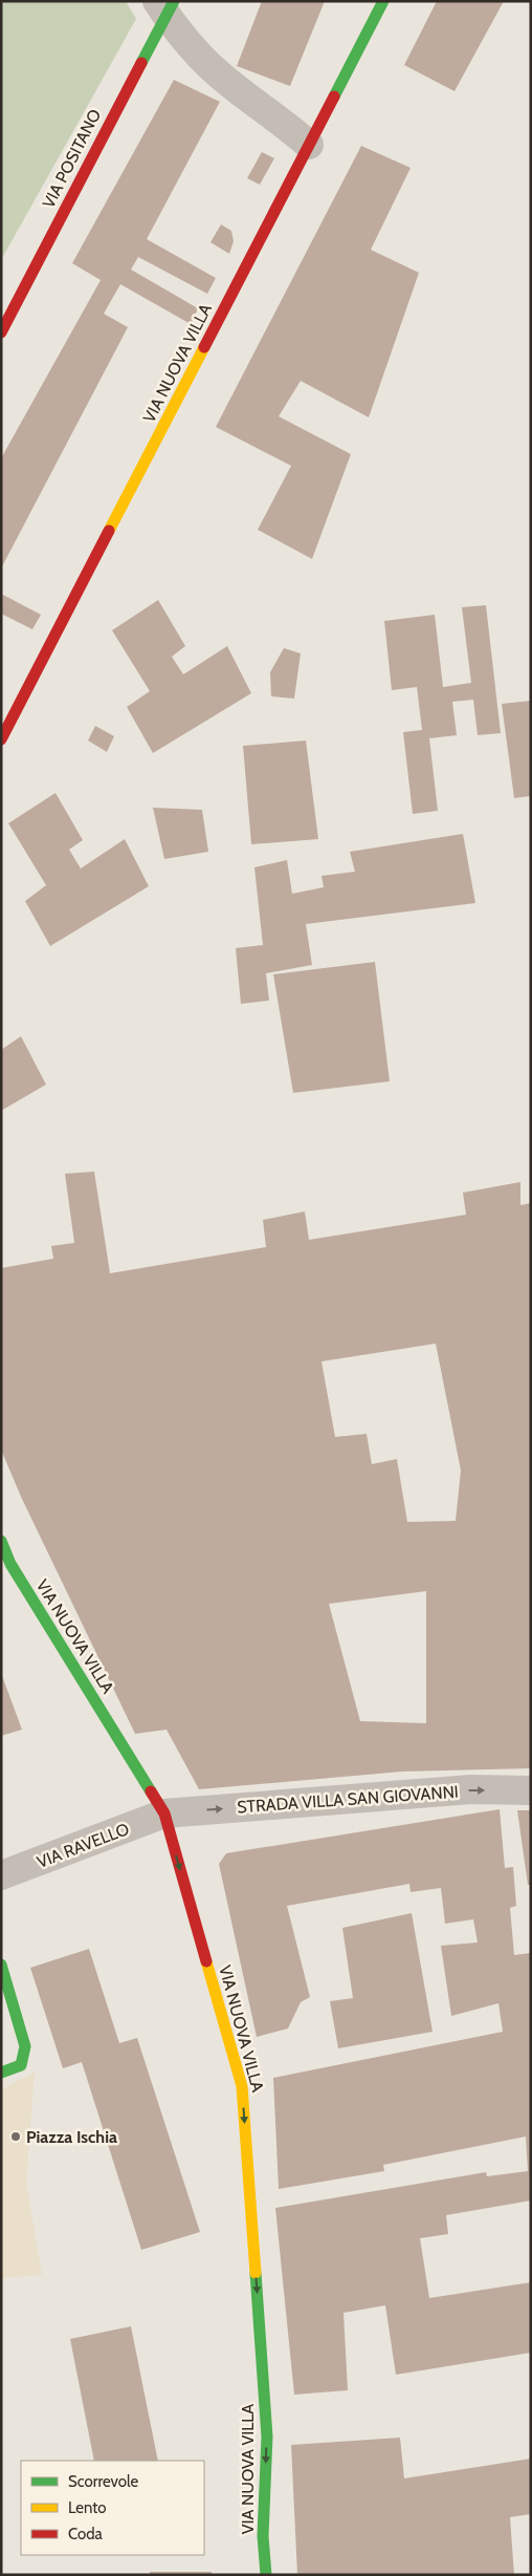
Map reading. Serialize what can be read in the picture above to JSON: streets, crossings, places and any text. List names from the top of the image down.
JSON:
{
  "streets": {
    "street": [
      "VIA POSITANO",
      "VIA NUOVA VILLA",
      "STRADA VILLA SAN GIOVANNI",
      "VIA RAVELLO"
    ]
  },
  "crossings": [
    ["VIA NUOVA VILLA", "STRADA VILLA SAN GIOVANNI"],
    ["VIA NUOVA VILLA", "VIA RAVELLO"],
    ["STRADA VILLA SAN GIOVANNI", "VIA RAVELLO"]
  ],
  "one_way": ["VIA NUOVA VILLA", "STRADA VILLA SAN GIOVANNI"],
  "places": ["Piazza Ischia"],
  "legend": ["Scorrevole", "Lento", "Coda"]
}
